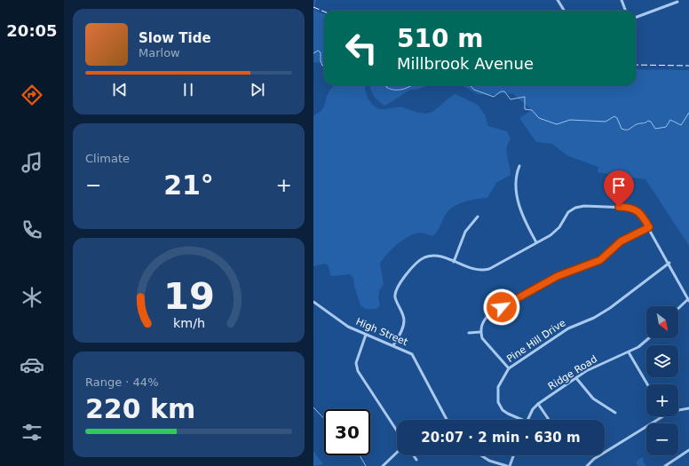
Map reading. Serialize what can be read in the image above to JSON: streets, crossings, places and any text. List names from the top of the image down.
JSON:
{
  "streets": {
    "street": ["High Street", "Pine Hill Drive", "Ridge Road"]
  },
  "north": "bottom right",
  "page": {
    "tabs": "20:05",
    "turn": ["510 m", "Millbrook Avenue"],
    "song": ["Slow Tide", "Marlow"],
    "tile": [
      "Climate",
      ["Range · 44%", "220 km"]
    ],
    "heat": ["−", "21°", "+"],
    "map_buttons": ["+", "−"],
    "limit": "30",
    "trip": "20:07 · 2 min · 630 m",
    "gauge": ["19", "km/h"]
  }
}
